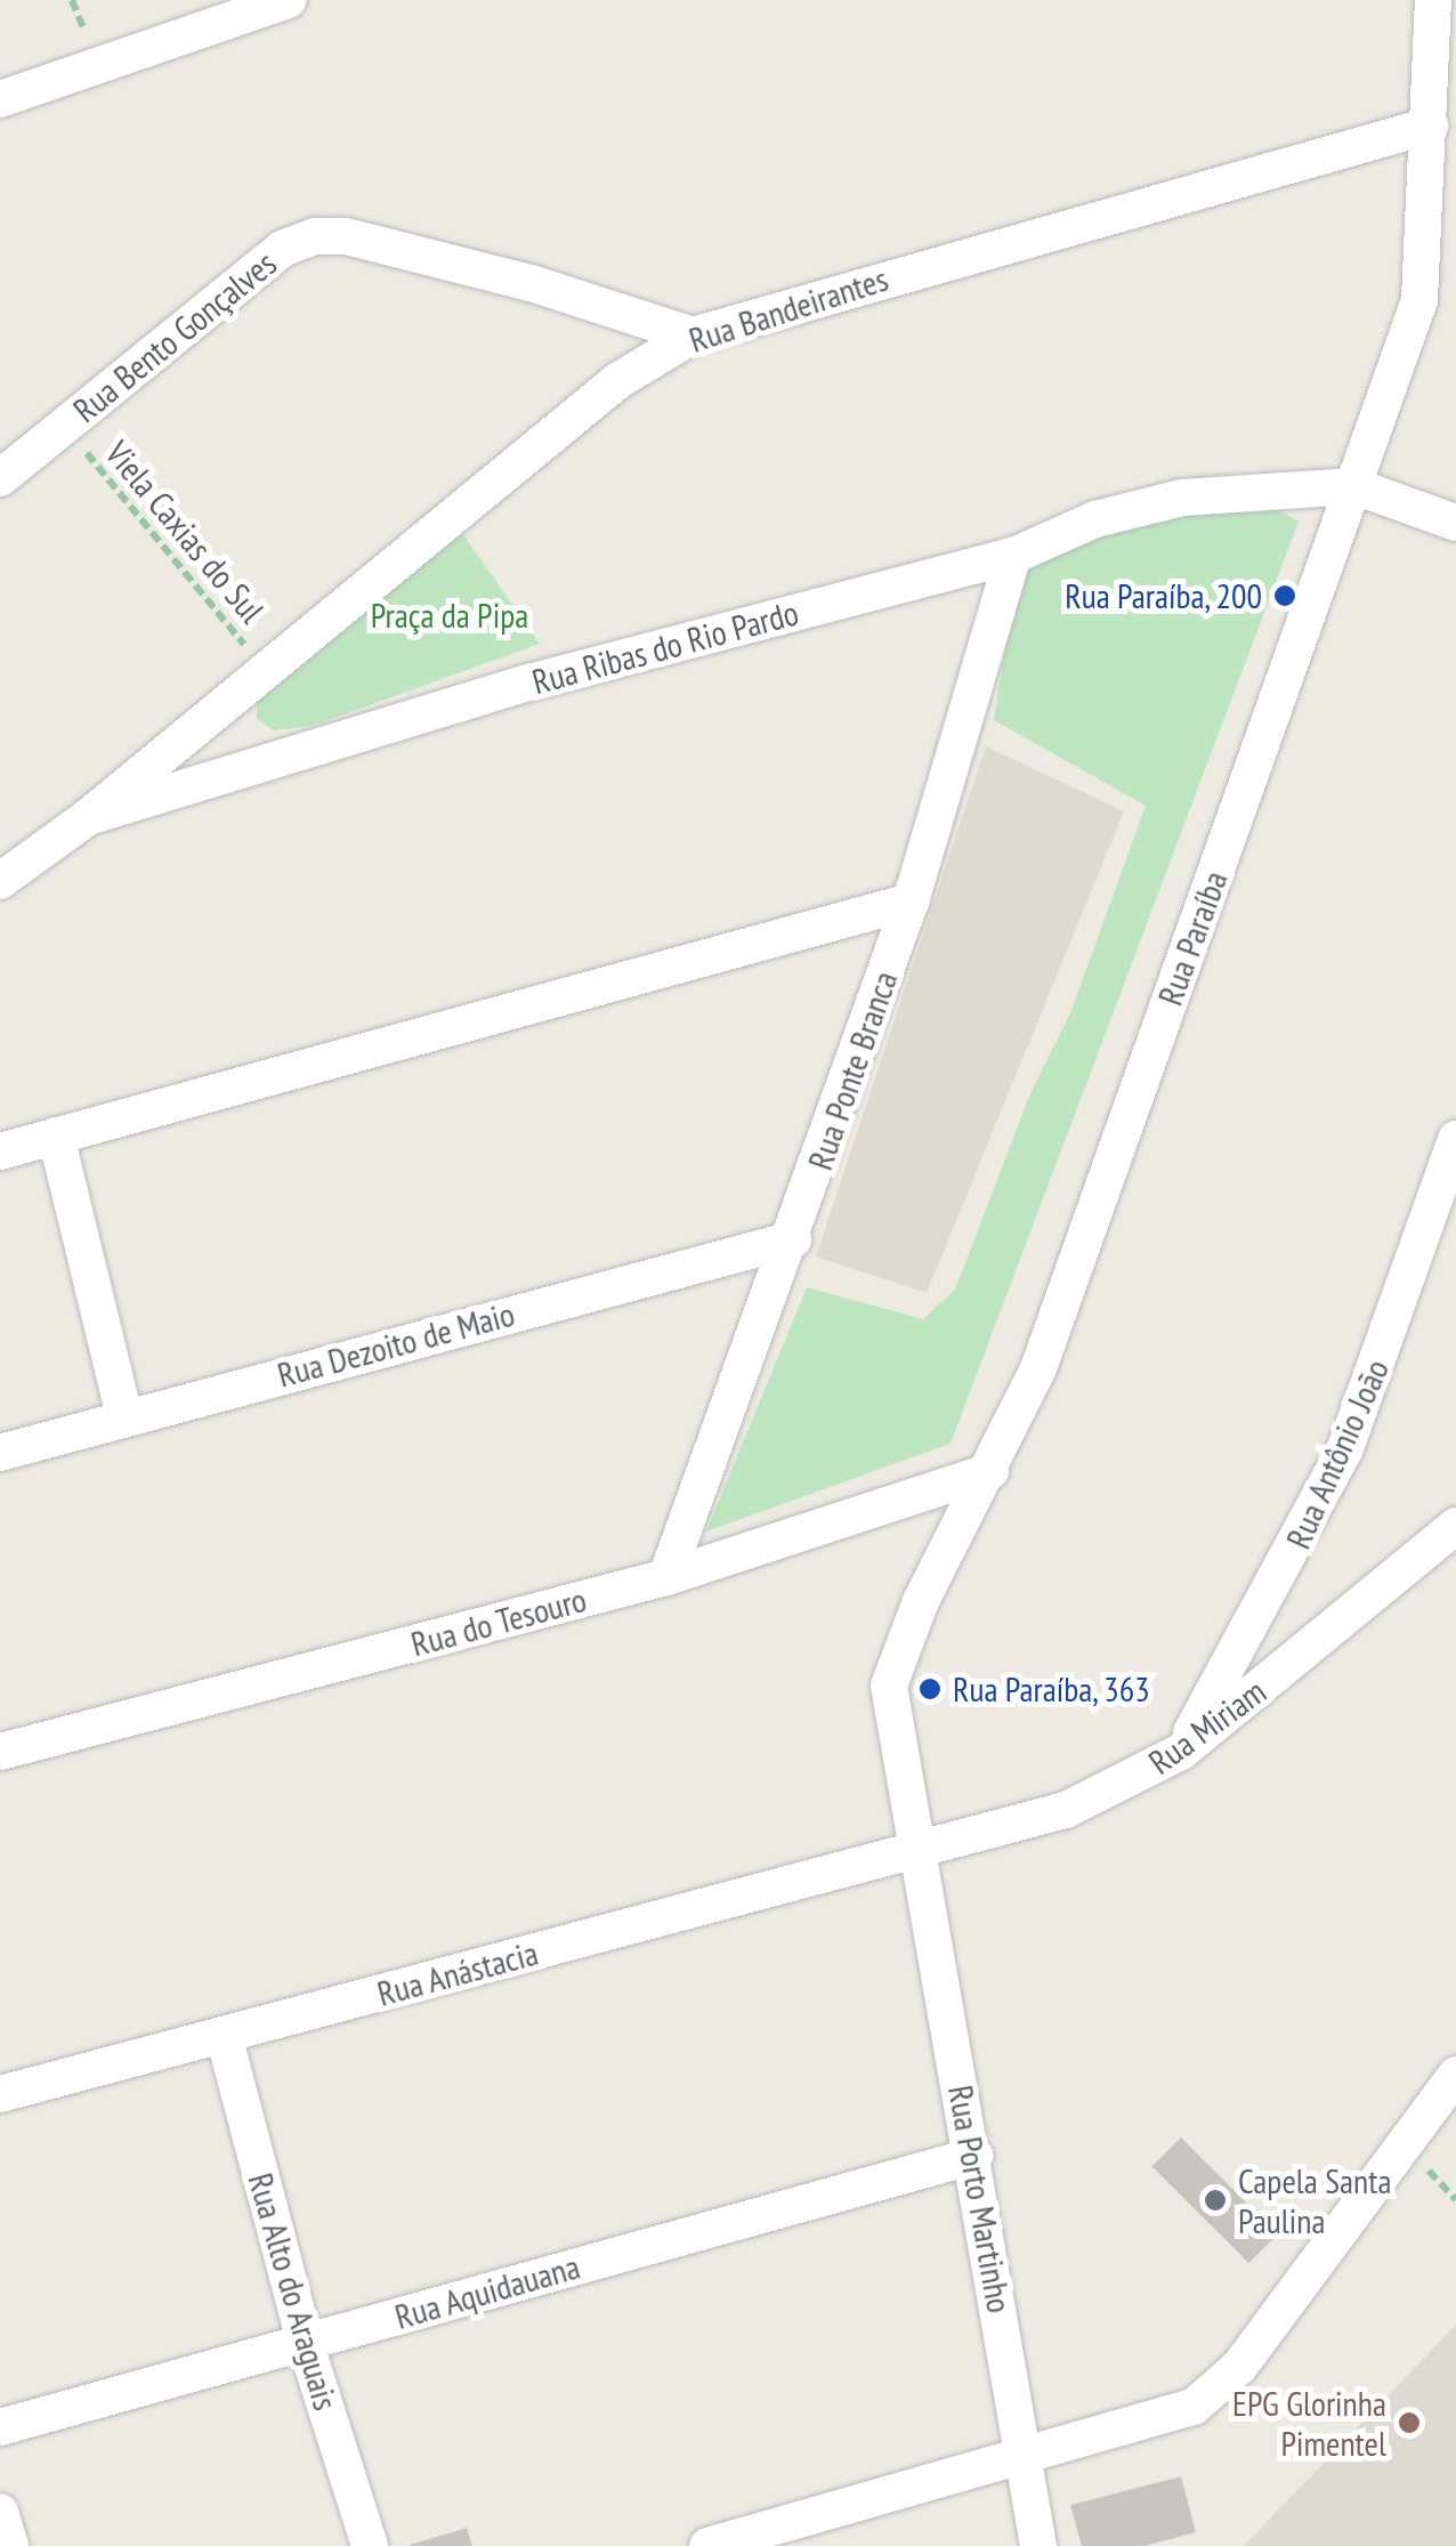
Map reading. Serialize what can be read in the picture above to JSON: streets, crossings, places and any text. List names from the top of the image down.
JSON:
{
  "streets": {
    "street": [
      "Rua Bandeirantes",
      "Rua Bento Gonçalves",
      "Rua Ribas do Rio Pardo",
      "Rua Paraíba",
      "Rua Ponte Branca",
      "Rua Dezoito de Maio",
      "Rua Antônio João",
      "Rua do Tesouro",
      "Rua Miriam",
      "Rua Anástacia",
      "Rua Porto Martinho",
      "Rua Alto do Araguais",
      "Rua Aquidauana"
    ],
    "path": ["Viela Caxias do Sul"]
  },
  "crossings": [
    ["Rua Bandeirantes", "Rua Bento Gonçalves"],
    ["Rua Bandeirantes", "Viela Caxias do Sul"],
    ["Rua Bandeirantes", "Rua Ribas do Rio Pardo"],
    ["Rua Bandeirantes", "Rua Paraíba"],
    ["Rua Bento Gonçalves", "Viela Caxias do Sul"],
    ["Rua Ribas do Rio Pardo", "Rua Paraíba"],
    ["Rua Ribas do Rio Pardo", "Rua Ponte Branca"],
    ["Rua Paraíba", "Rua do Tesouro"],
    ["Rua Paraíba", "Rua Miriam"],
    ["Rua Paraíba", "Rua Anástacia"],
    ["Rua Paraíba", "Rua Porto Martinho"],
    ["Rua Ponte Branca", "Rua Dezoito de Maio"],
    ["Rua Ponte Branca", "Rua do Tesouro"],
    ["Rua Antônio João", "Rua Miriam"],
    ["Rua Miriam", "Rua Anástacia"],
    ["Rua Miriam", "Rua Porto Martinho"],
    ["Rua Anástacia", "Rua Porto Martinho"],
    ["Rua Anástacia", "Rua Alto do Araguais"],
    ["Rua Porto Martinho", "Rua Aquidauana"],
    ["Rua Alto do Araguais", "Rua Aquidauana"]
  ],
  "parks": ["Praça da Pipa"],
  "places": [
    "Rua Paraíba, 200",
    "Rua Paraíba, 363",
    "Capela Santa Paulina",
    "EPG Glorinha Pimentel"
  ]
}
